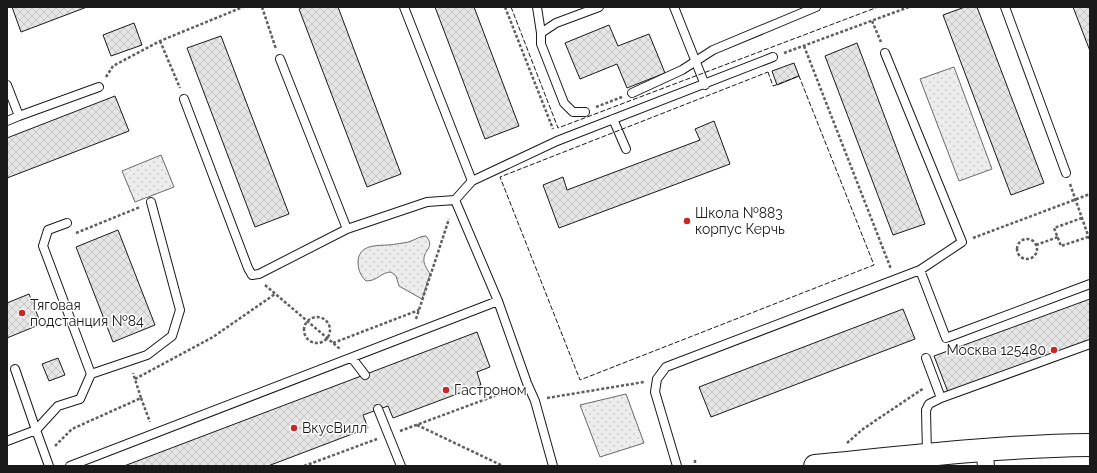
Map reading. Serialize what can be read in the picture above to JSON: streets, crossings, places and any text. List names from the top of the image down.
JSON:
{
  "places": [
    "Школа №883 корпус Керчь",
    "Тяговая подстанция №84",
    "Москва 125480",
    "Гастроном",
    "ВкусВилл"
  ]
}
